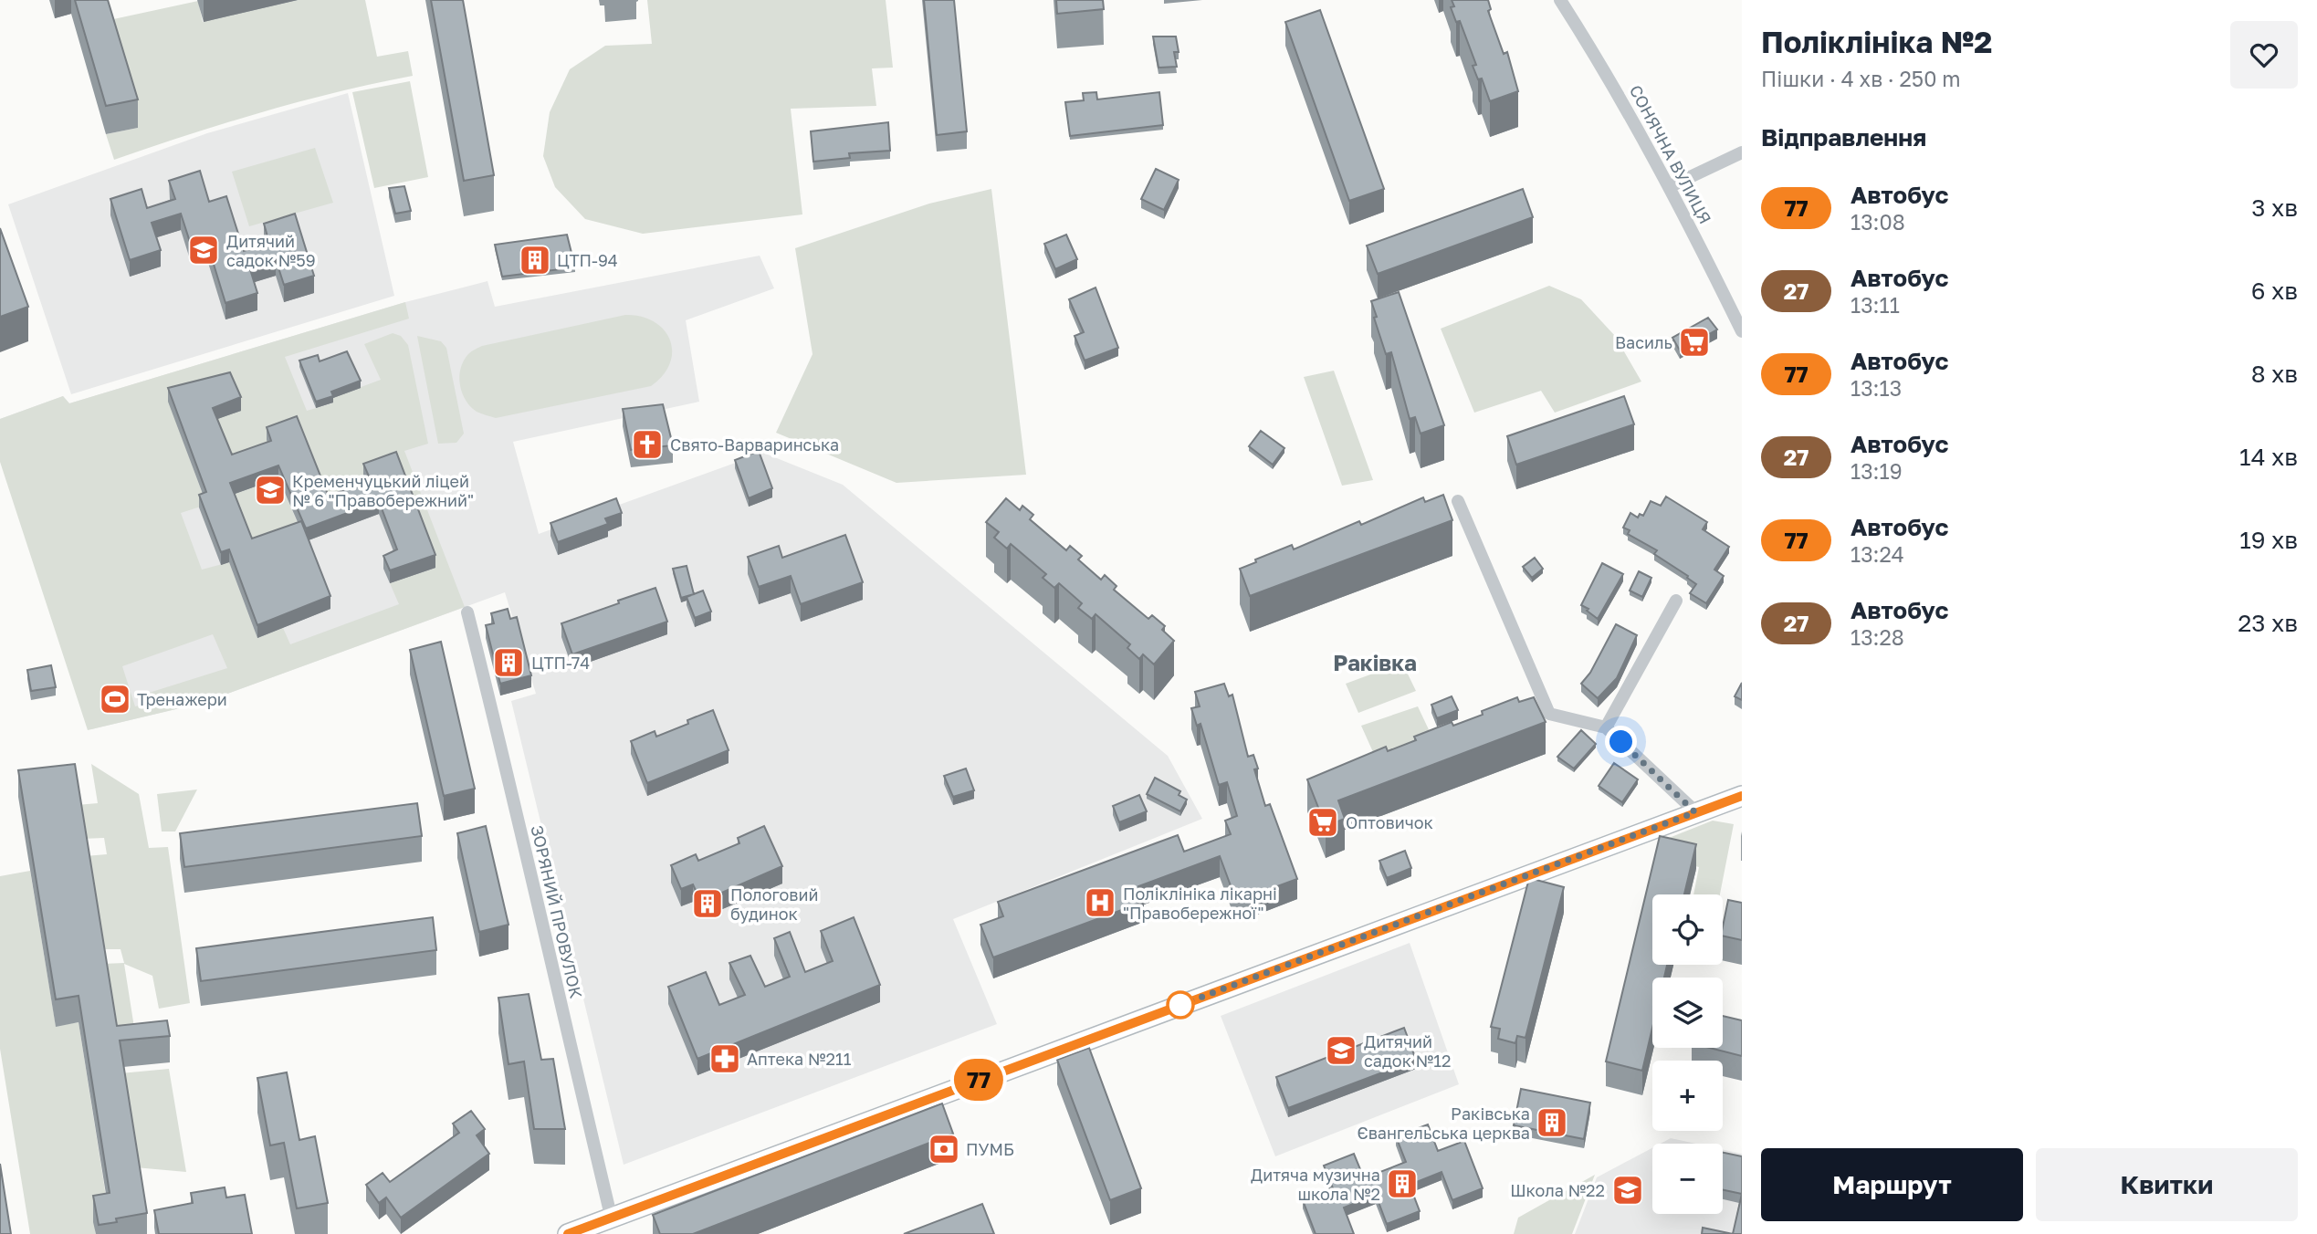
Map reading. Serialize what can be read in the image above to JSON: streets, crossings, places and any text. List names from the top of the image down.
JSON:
{
  "streets": {
    "street": ["СОНЯЧНА ВУЛИЦЯ", "ЗОРЯНИЙ ПРОВУЛОК"]
  },
  "districts": ["Раківка"],
  "places": {
    "school or university": [
      "Дитячий садок №59",
      "Кременчуцький ліцей № 6 \"Правобережний\"",
      "Дитячий садок №12",
      "Школа №22"
    ],
    "building": [
      "ЦТП-94",
      "ЦТП-74",
      "Пологовий будинок",
      "Раківська Євангельська церква",
      "Дитяча музична школа №2"
    ],
    "supermarket": ["Василь", "Оптовичок"],
    "church": ["Свято-Варваринська"],
    "sports": ["Тренажери"],
    "hospital": ["Поліклініка лікарні \"Правобережної\""],
    "pharmacy": ["Аптека №211"],
    "bank": ["ПУМБ"]
  },
  "lines": ["bus line 77"],
  "page": {
    "on_map": "77",
    "heading": [
      ["Поліклініка №2", "Пішки · 4 хв · 250 m"],
      "Відправлення"
    ],
    "list": [
      {
        "mark": "77",
        "name": "Автобус",
        "note": "13:08",
        "value": "3 хв"
      },
      {
        "mark": "27",
        "name": "Автобус",
        "note": "13:11",
        "value": "6 хв"
      },
      {
        "mark": "77",
        "name": "Автобус",
        "note": "13:13",
        "value": "8 хв"
      },
      {
        "mark": "27",
        "name": "Автобус",
        "note": "13:19",
        "value": "14 хв"
      },
      {
        "mark": "77",
        "name": "Автобус",
        "note": "13:24",
        "value": "19 хв"
      },
      {
        "mark": "27",
        "name": "Автобус",
        "note": "13:28",
        "value": "23 хв"
      }
    ],
    "map_buttons": ["+", "−"],
    "buttons": ["Маршрут", "Квитки"]
  }
}
